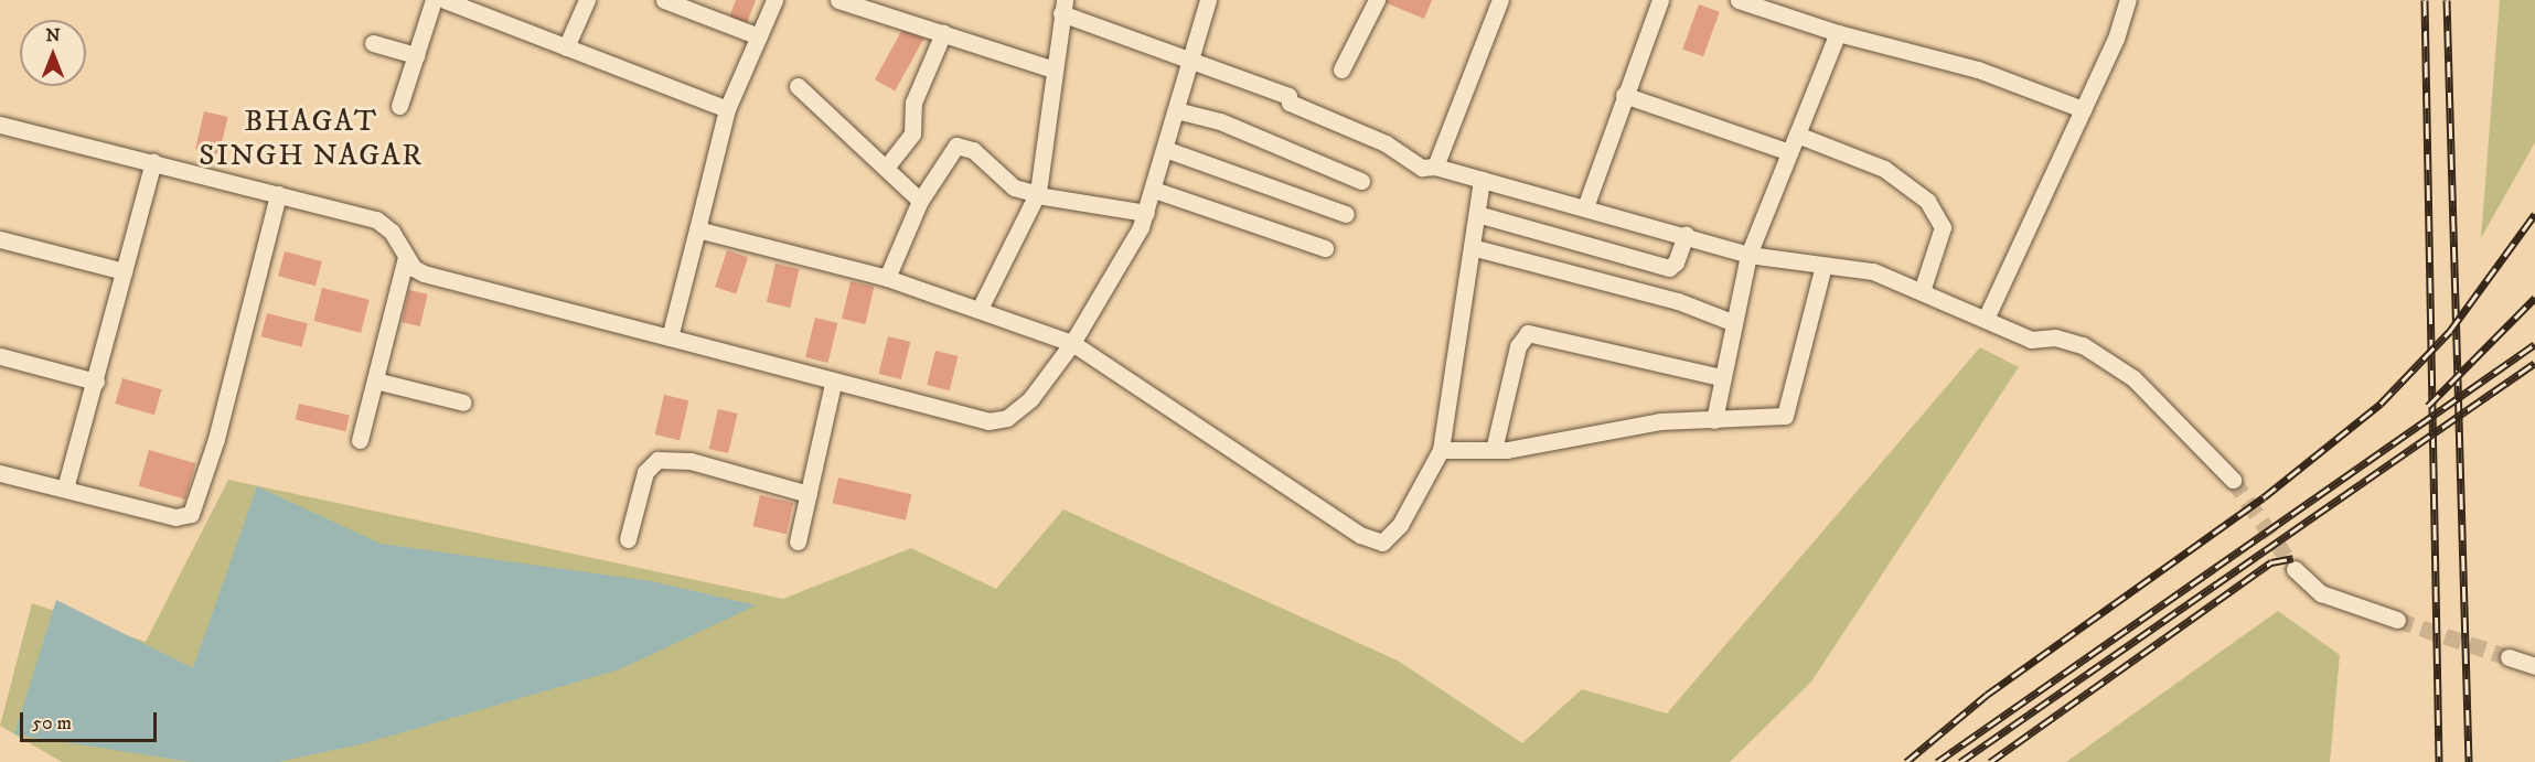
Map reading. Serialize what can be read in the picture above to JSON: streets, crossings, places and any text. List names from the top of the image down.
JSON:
{
  "districts": ["BHAGAT SINGH NAGAR"],
  "scale_bar": "50 m",
  "north": "top"
}
